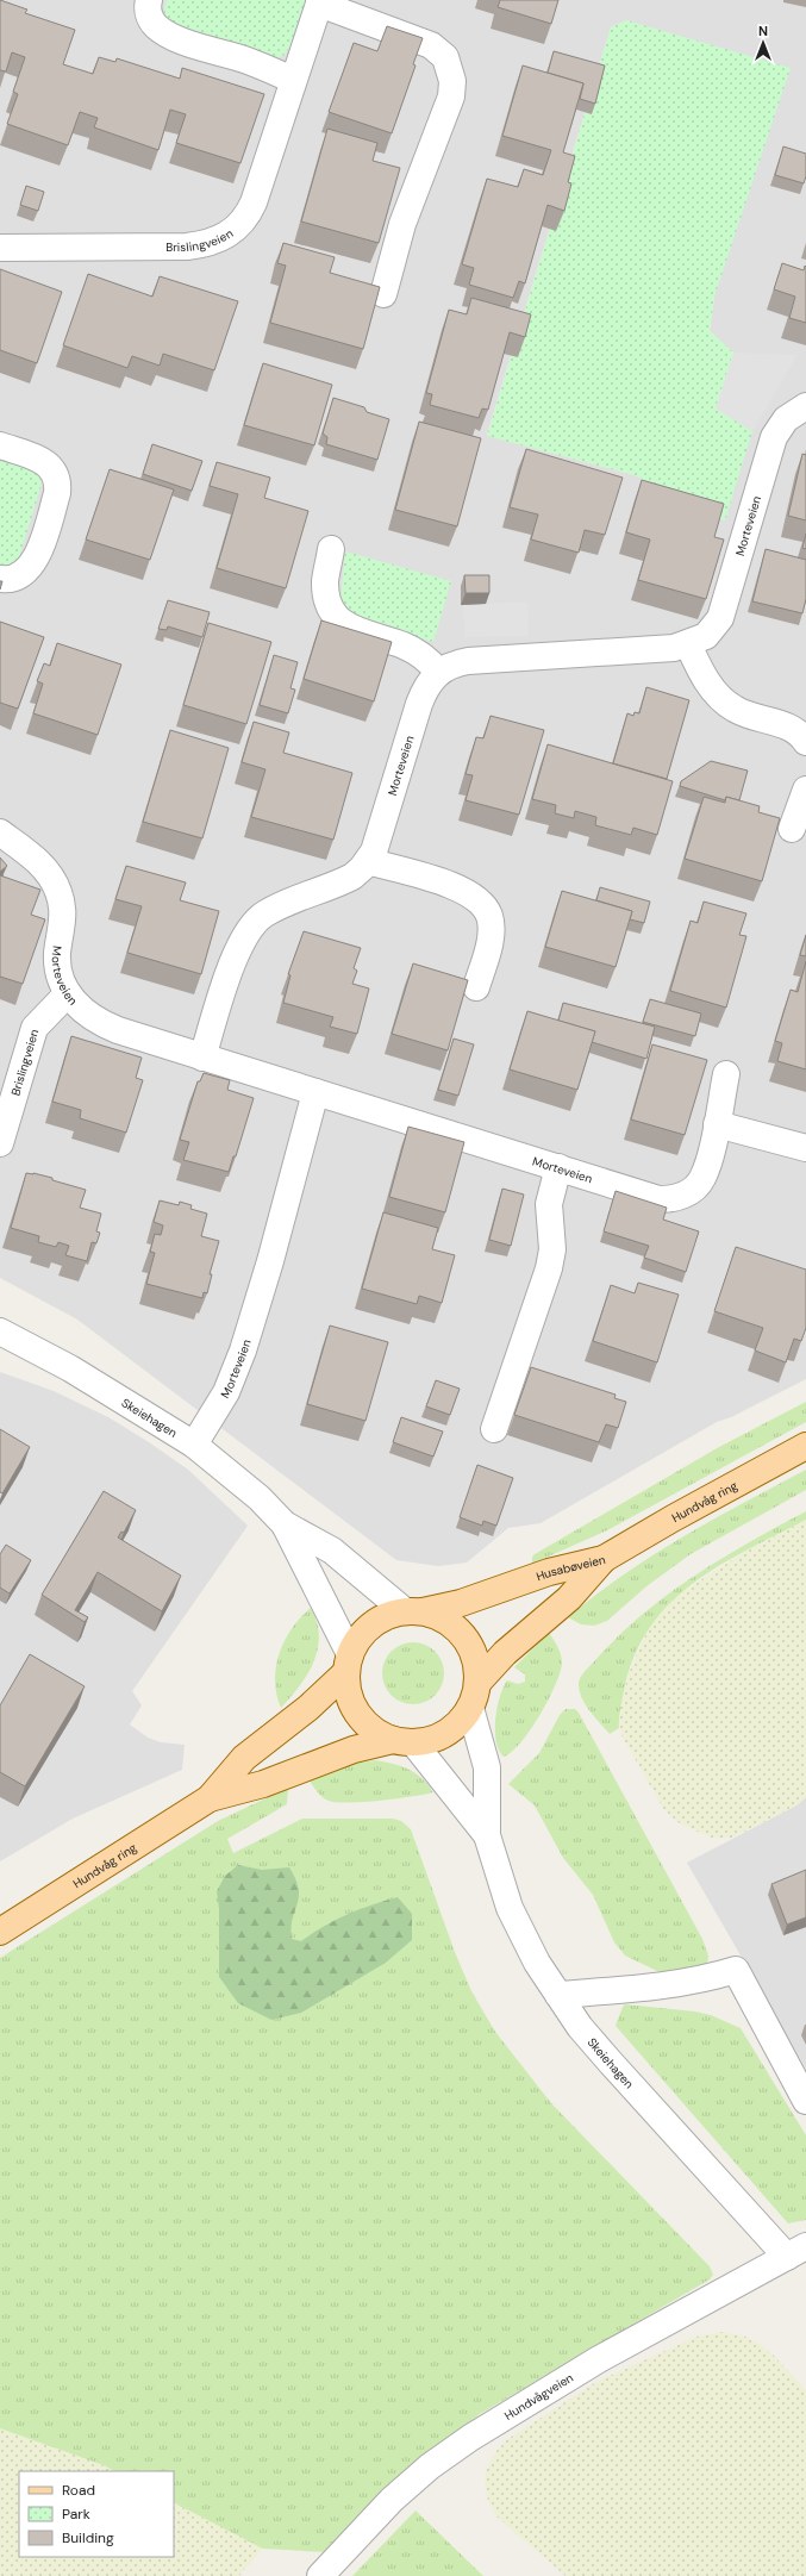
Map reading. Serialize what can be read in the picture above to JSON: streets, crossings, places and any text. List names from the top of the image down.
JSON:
{
  "streets": {
    "main road": ["Hundvåg ring", "Husabøveien"],
    "street": [
      "Brislingveien",
      "Morteveien",
      "Skeiehagen",
      "Hundvågveien"
    ]
  },
  "crossings": [
    ["Brislingveien", "Morteveien"],
    ["Morteveien", "Skeiehagen"],
    ["Skeiehagen", "Hundvåg ring"],
    ["Skeiehagen", "Husabøveien"],
    ["Skeiehagen", "Hundvågveien"],
    ["Hundvåg ring", "Husabøveien"]
  ],
  "legend": ["Road", "Park", "Building"],
  "north": "top"
}
